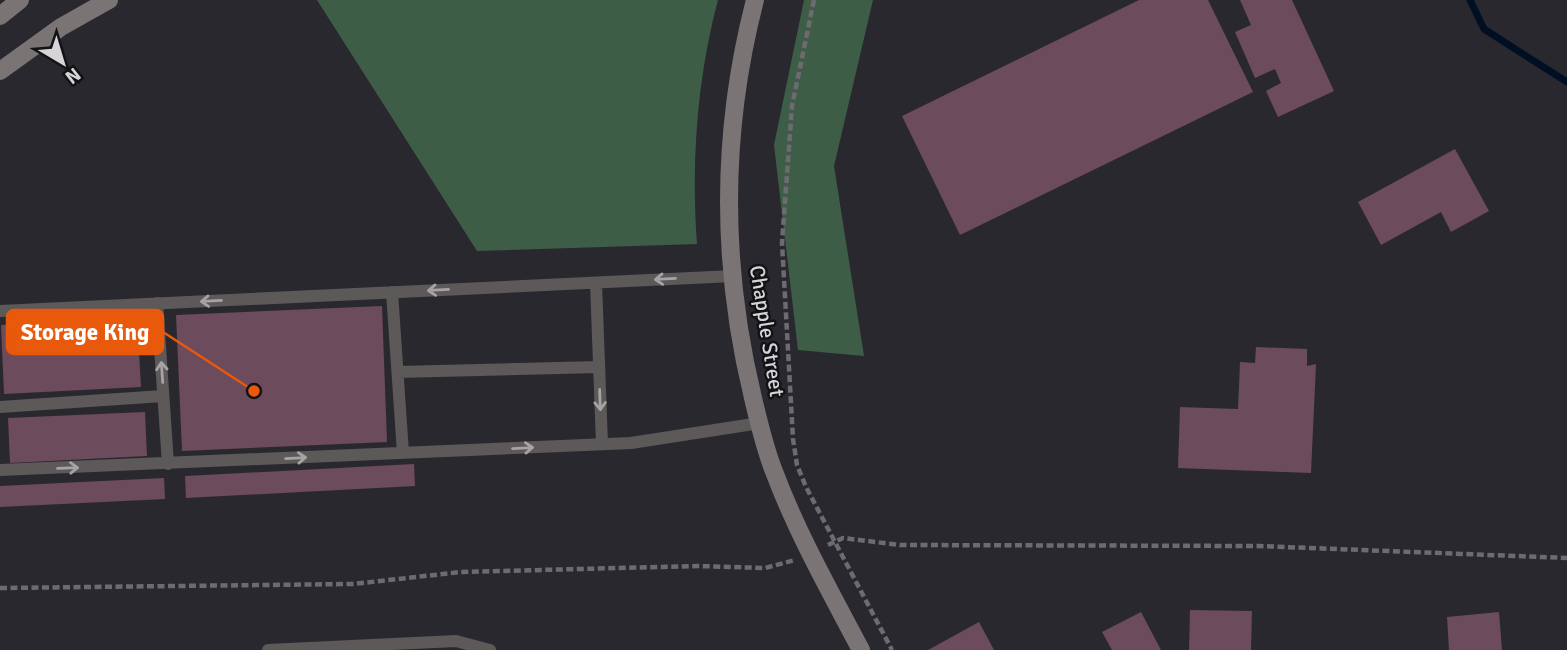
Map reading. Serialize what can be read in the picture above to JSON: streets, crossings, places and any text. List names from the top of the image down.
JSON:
{
  "streets": {
    "street": ["Chapple Street"]
  },
  "places": ["Storage King"],
  "north": "bottom right"
}
